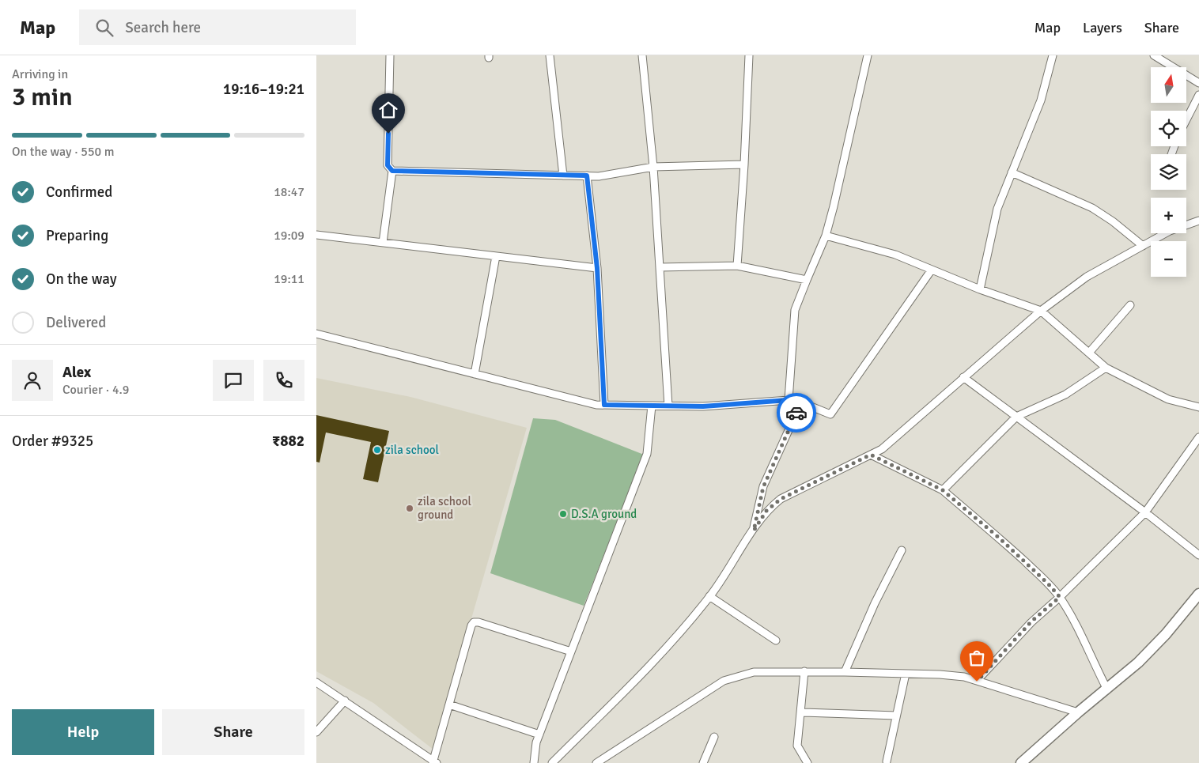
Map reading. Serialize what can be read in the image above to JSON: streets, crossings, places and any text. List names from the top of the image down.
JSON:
{
  "places": ["zila school", "zila school ground", "D.S.A ground"],
  "north": "top",
  "page": {
    "header": "Map",
    "search": "Search here",
    "nav": ["Map", "Layers", "Share"],
    "heading": ["3 min", "Arriving in", "19:16–19:21"],
    "panel": [
      "Alex",
      "Courier · 4.9",
      "Order #9325",
      "₹882"
    ],
    "map_buttons": ["+", "−"],
    "bar": "On the way · 550 m",
    "list": [
      ["Confirmed", "18:47"],
      ["Preparing", "19:09"],
      ["On the way", "19:11"],
      "Delivered"
    ],
    "buttons": ["Help", "Share"]
  }
}
